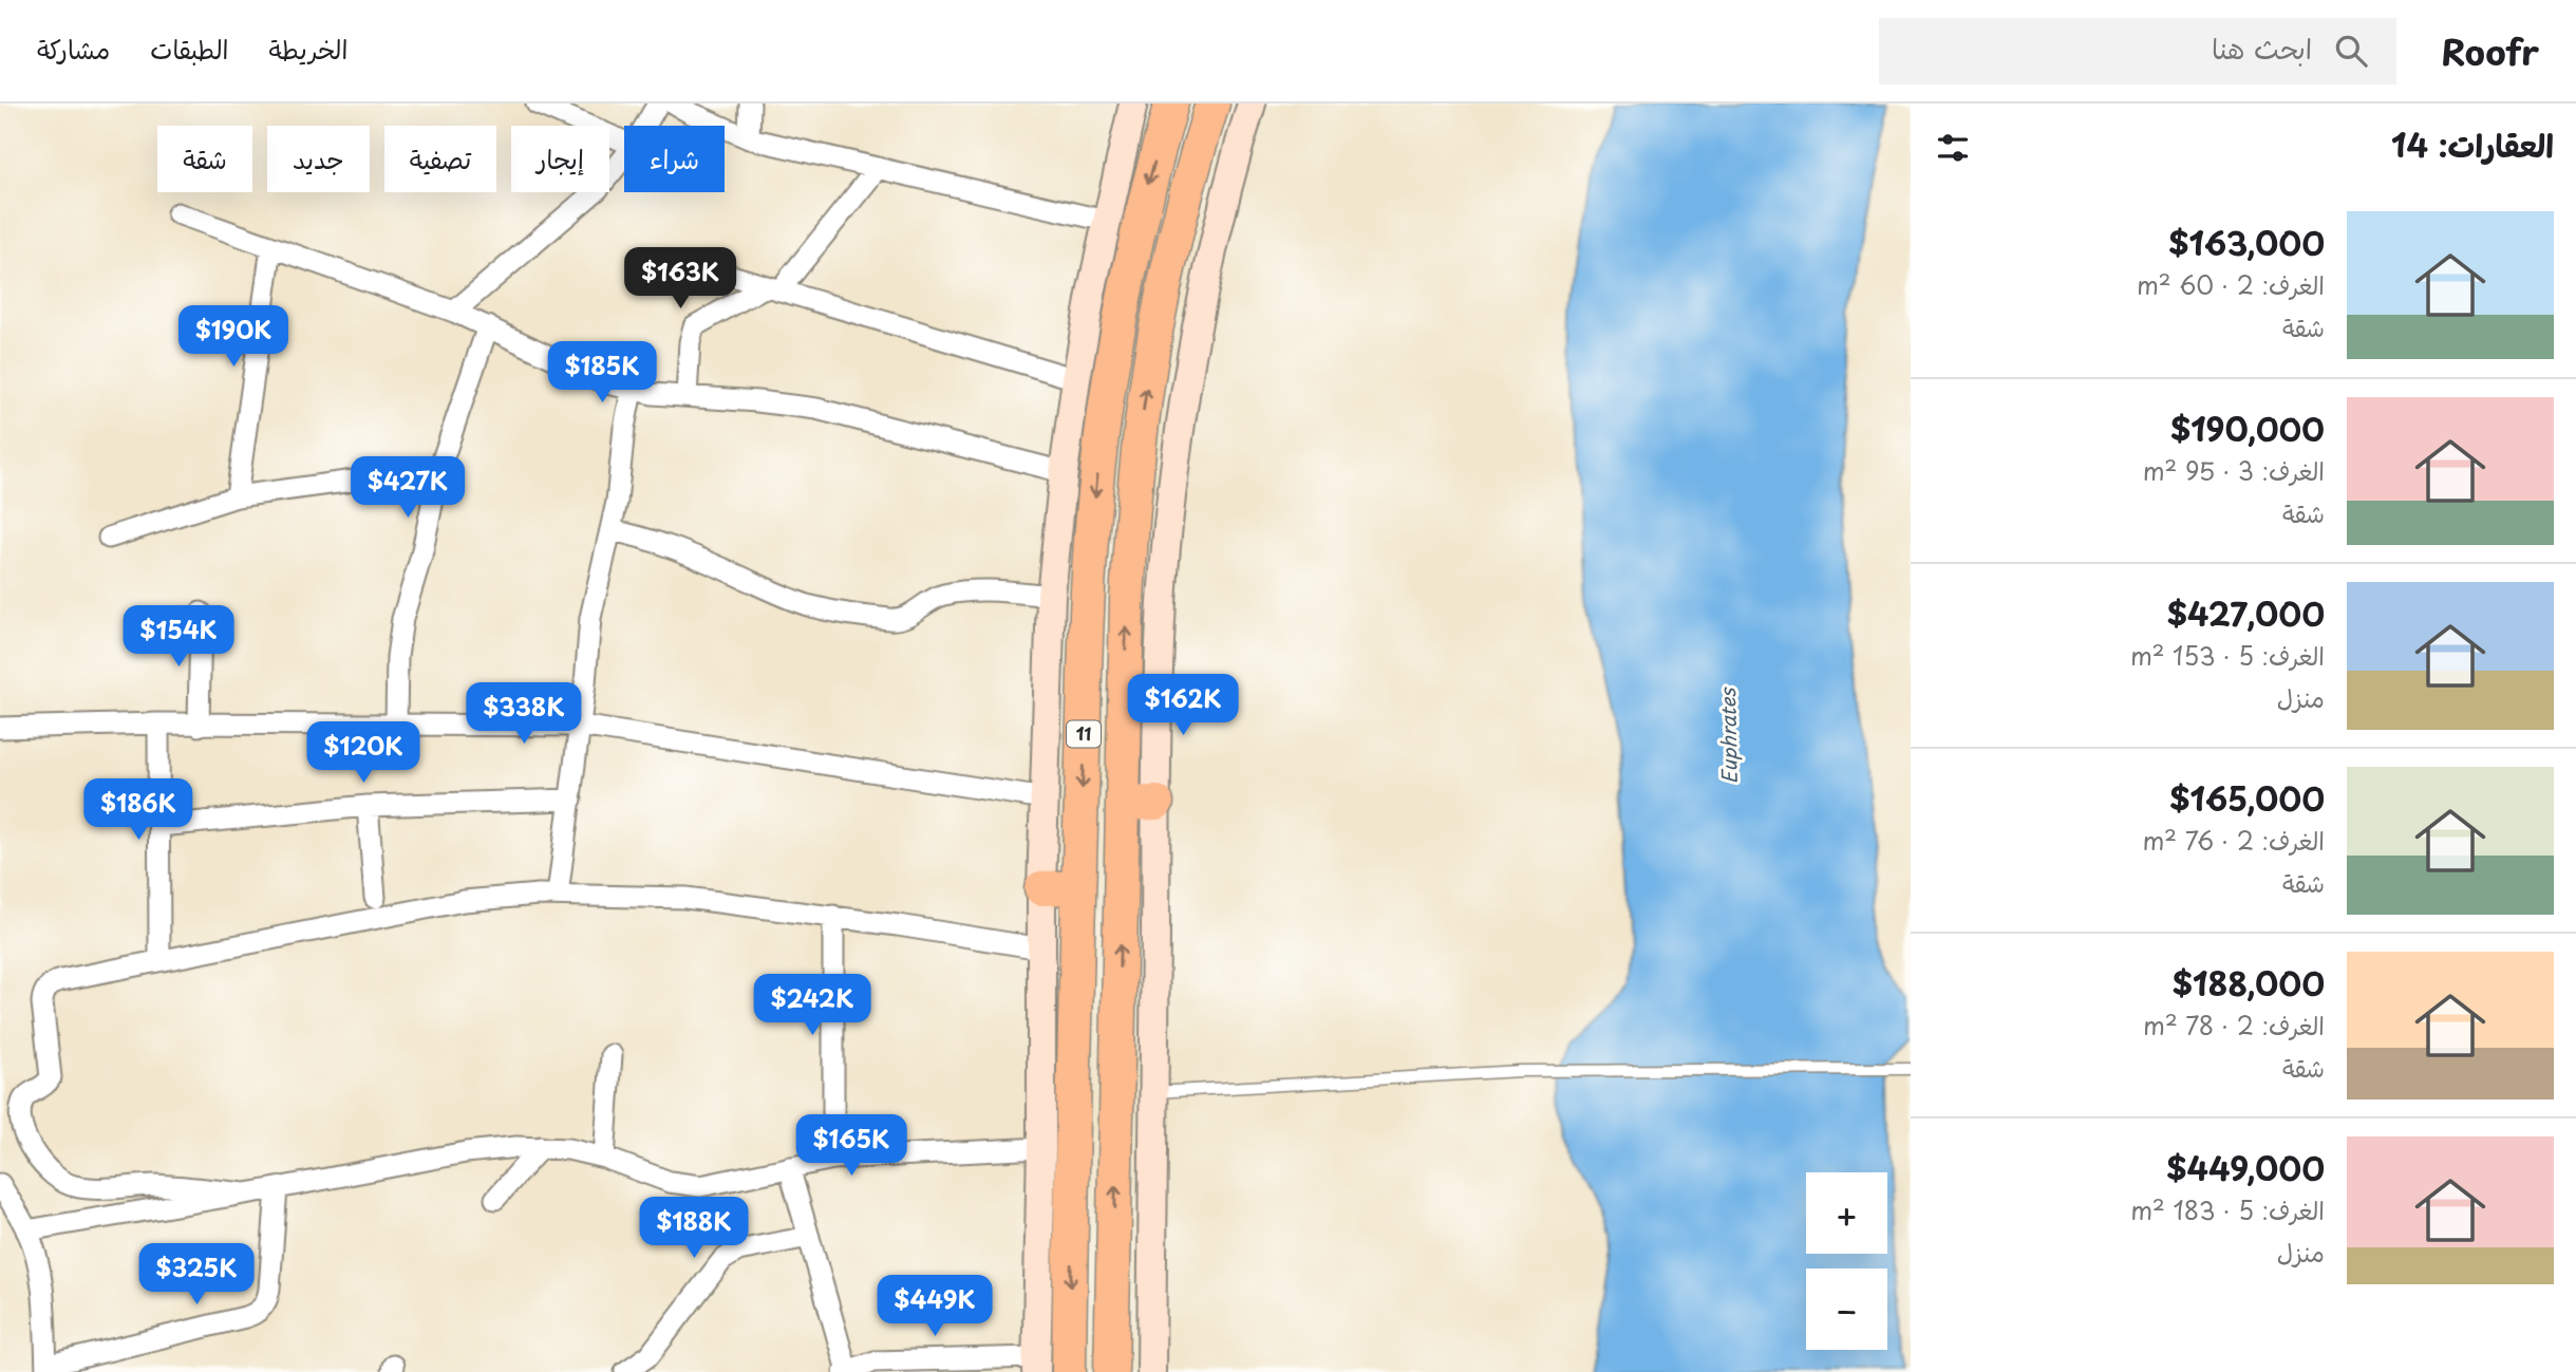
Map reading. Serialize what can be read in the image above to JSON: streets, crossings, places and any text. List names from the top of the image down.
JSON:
{
  "streets": {
    "highway": ["11"]
  },
  "water": ["Euphrates"],
  "page": {
    "header": "Roofr",
    "search": "ابحث هنا",
    "nav": ["الخريطة", "الطبقات", "مشاركة"],
    "heading": "العقارات: 14",
    "chip": [
      "شراء",
      "إيجار",
      "تصفية",
      "جديد",
      "شقة"
    ],
    "list": [
      {
        "name": "$163,000",
        "note": "الغرف: 2 · 60 m² · شقة"
      },
      {
        "name": "$190,000",
        "note": "الغرف: 3 · 95 m² · شقة"
      },
      {
        "name": "$427,000",
        "note": "الغرف: 5 · 153 m² · منزل"
      },
      {
        "name": "$165,000",
        "note": "الغرف: 2 · 76 m² · شقة"
      },
      {
        "name": "$188,000",
        "note": "الغرف: 2 · 78 m² · شقة"
      },
      {
        "name": "$449,000",
        "note": "الغرف: 5 · 183 m² · منزل"
      }
    ],
    "price": [
      "$163K",
      "$190K",
      "$185K",
      "$427K",
      "$154K",
      "$162K",
      "$338K",
      "$120K",
      "$186K",
      "$242K",
      "$165K",
      "$188K",
      "$325K",
      "$449K"
    ],
    "map_buttons": ["+", "−"]
  }
}
